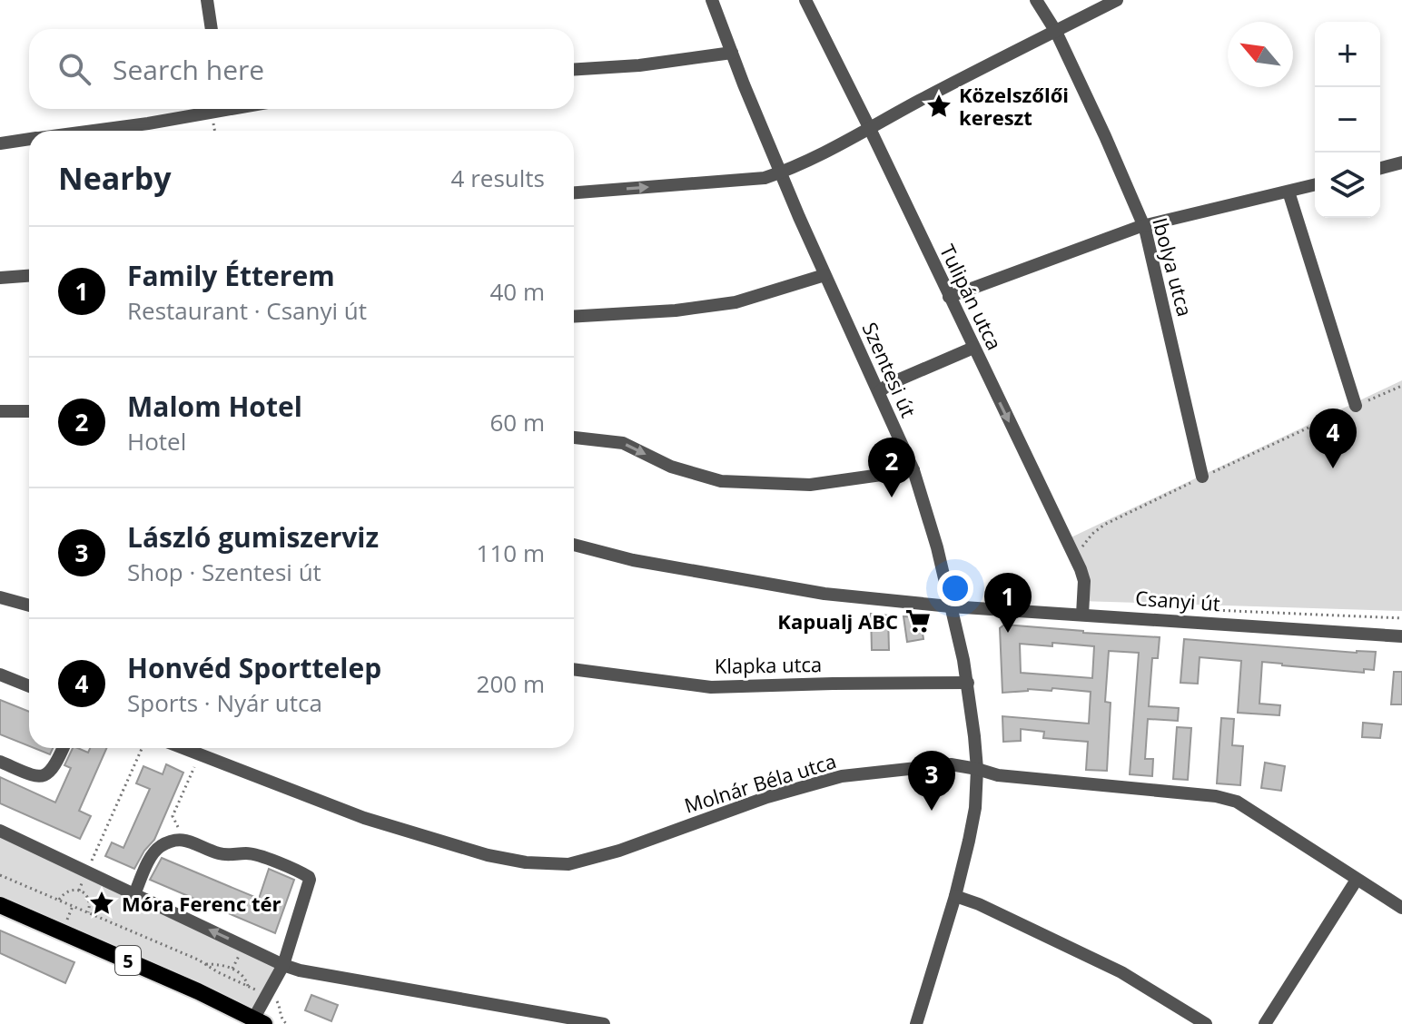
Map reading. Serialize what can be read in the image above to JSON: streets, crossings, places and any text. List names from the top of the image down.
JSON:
{
  "streets": {
    "main road": ["5"],
    "street": [
      "Ibolya utca",
      "Tulipán utca",
      "Szentesi út",
      "Csanyi út",
      "Klapka utca",
      "Molnár Béla utca"
    ]
  },
  "crossings": [
    ["Tulipán utca", "Csanyi út"],
    ["Szentesi út", "Csanyi út"],
    ["Szentesi út", "Klapka utca"],
    ["Szentesi út", "Molnár Béla utca"]
  ],
  "places": {
    "place": ["Közelszőlői kereszt", "Móra Ferenc tér"],
    "supermarket": ["Kapualj ABC"]
  },
  "north": "top left",
  "page": {
    "map_buttons": ["+", "−"],
    "search": "Search here",
    "heading": ["Nearby", "4 results"],
    "list": [
      {
        "mark": "1",
        "name": "Family Étterem",
        "note": "Restaurant · Csanyi út",
        "value": "40 m"
      },
      {
        "mark": "2",
        "name": "Malom Hotel",
        "note": "Hotel",
        "value": "60 m"
      },
      {
        "mark": "3",
        "name": "László gumiszerviz",
        "note": "Shop · Szentesi út",
        "value": "110 m"
      },
      {
        "mark": "4",
        "name": "Honvéd Sporttelep",
        "note": "Sports · Nyár utca",
        "value": "200 m"
      }
    ],
    "pins": [
      "4",
      "2",
      "1",
      "3"
    ]
  }
}
